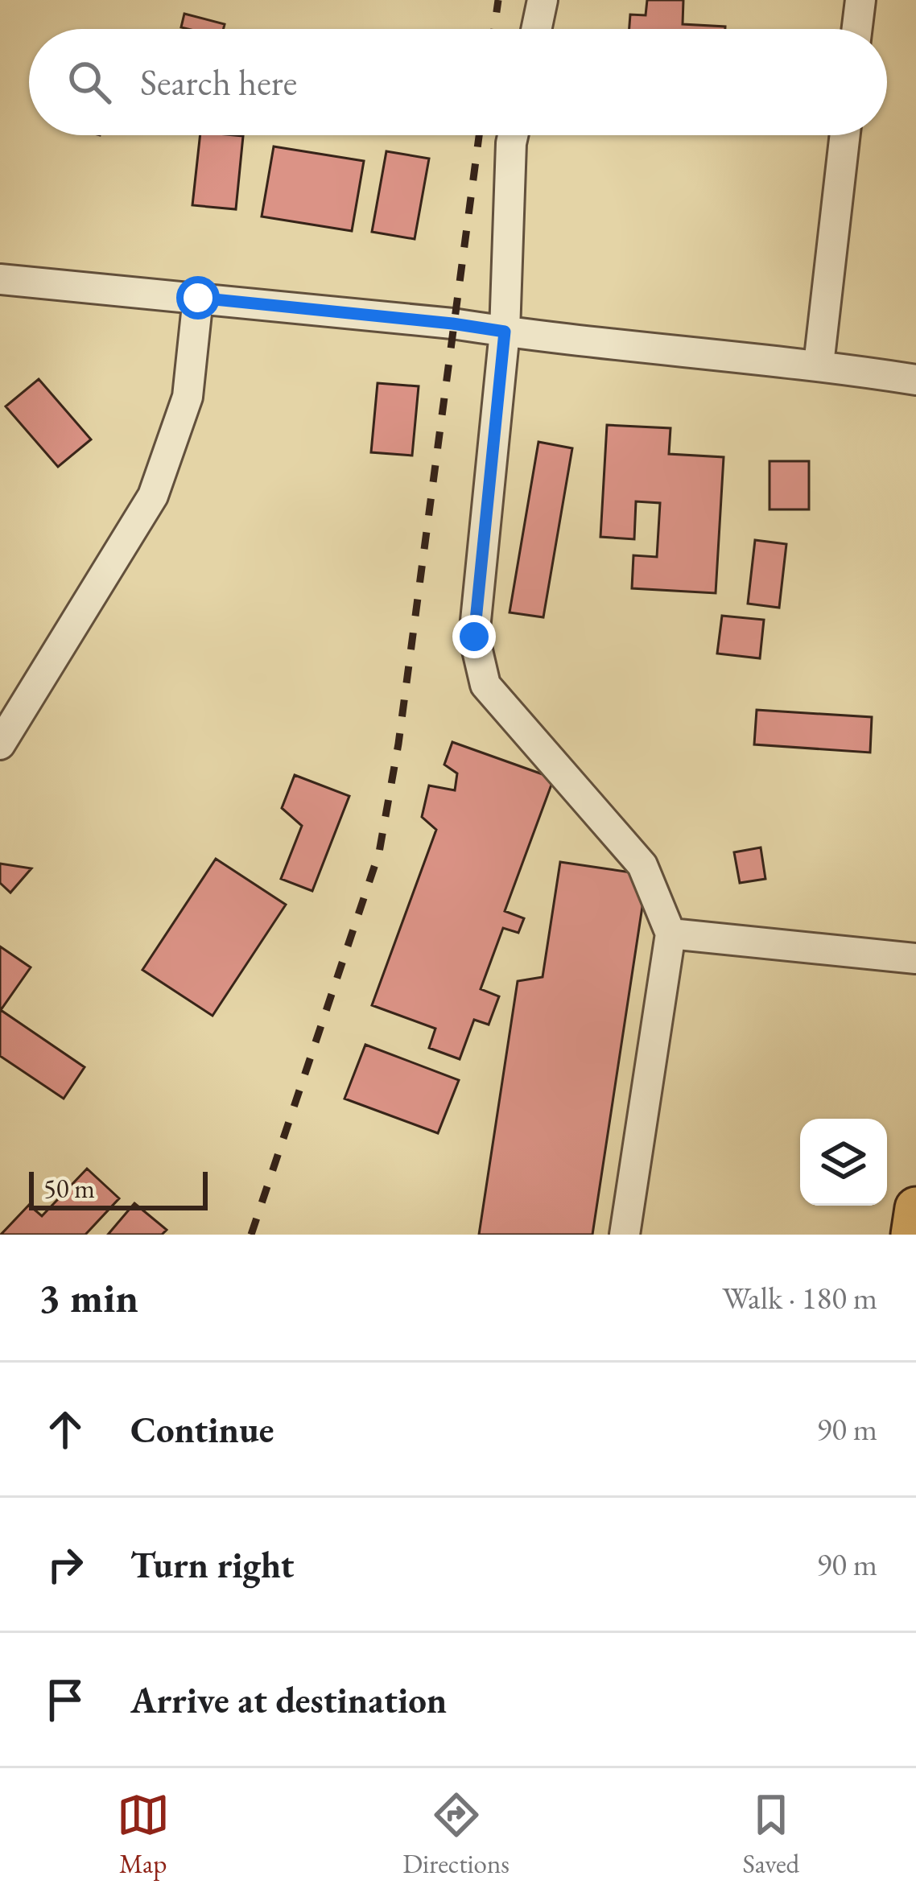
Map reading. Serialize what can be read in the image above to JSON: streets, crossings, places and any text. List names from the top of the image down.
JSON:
{
  "scale_bar": "50 m",
  "page": {
    "search": "Search here",
    "scale": "50 m",
    "heading": ["3 min", "Walk · 180 m"],
    "list": [
      ["Continue", "90 m"],
      ["Turn right", "90 m"],
      "Arrive at destination"
    ],
    "nav": ["Map", "Directions", "Saved"]
  }
}
